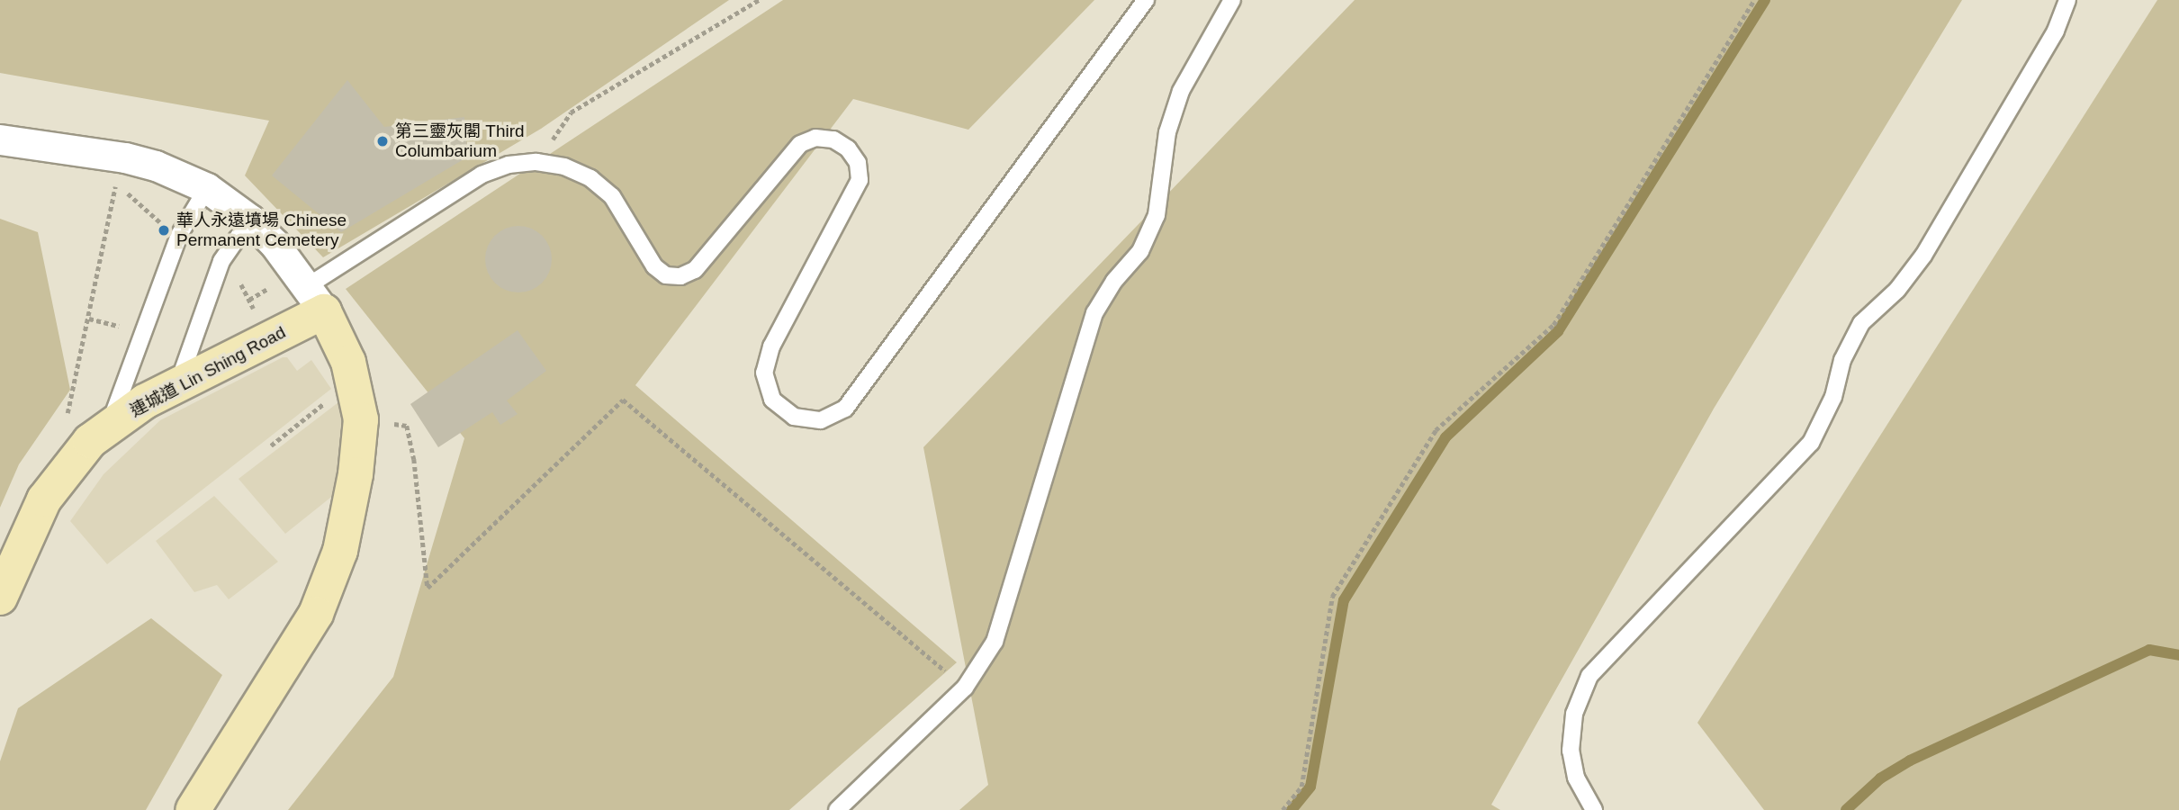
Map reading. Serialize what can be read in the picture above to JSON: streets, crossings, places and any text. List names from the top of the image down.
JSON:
{
  "streets": {
    "street": ["連城道 Lin Shing Road"]
  },
  "places": ["第三靈灰閣 Third Columbarium", "華人永遠墳場 Chinese Permanent Cemetery"]
}
